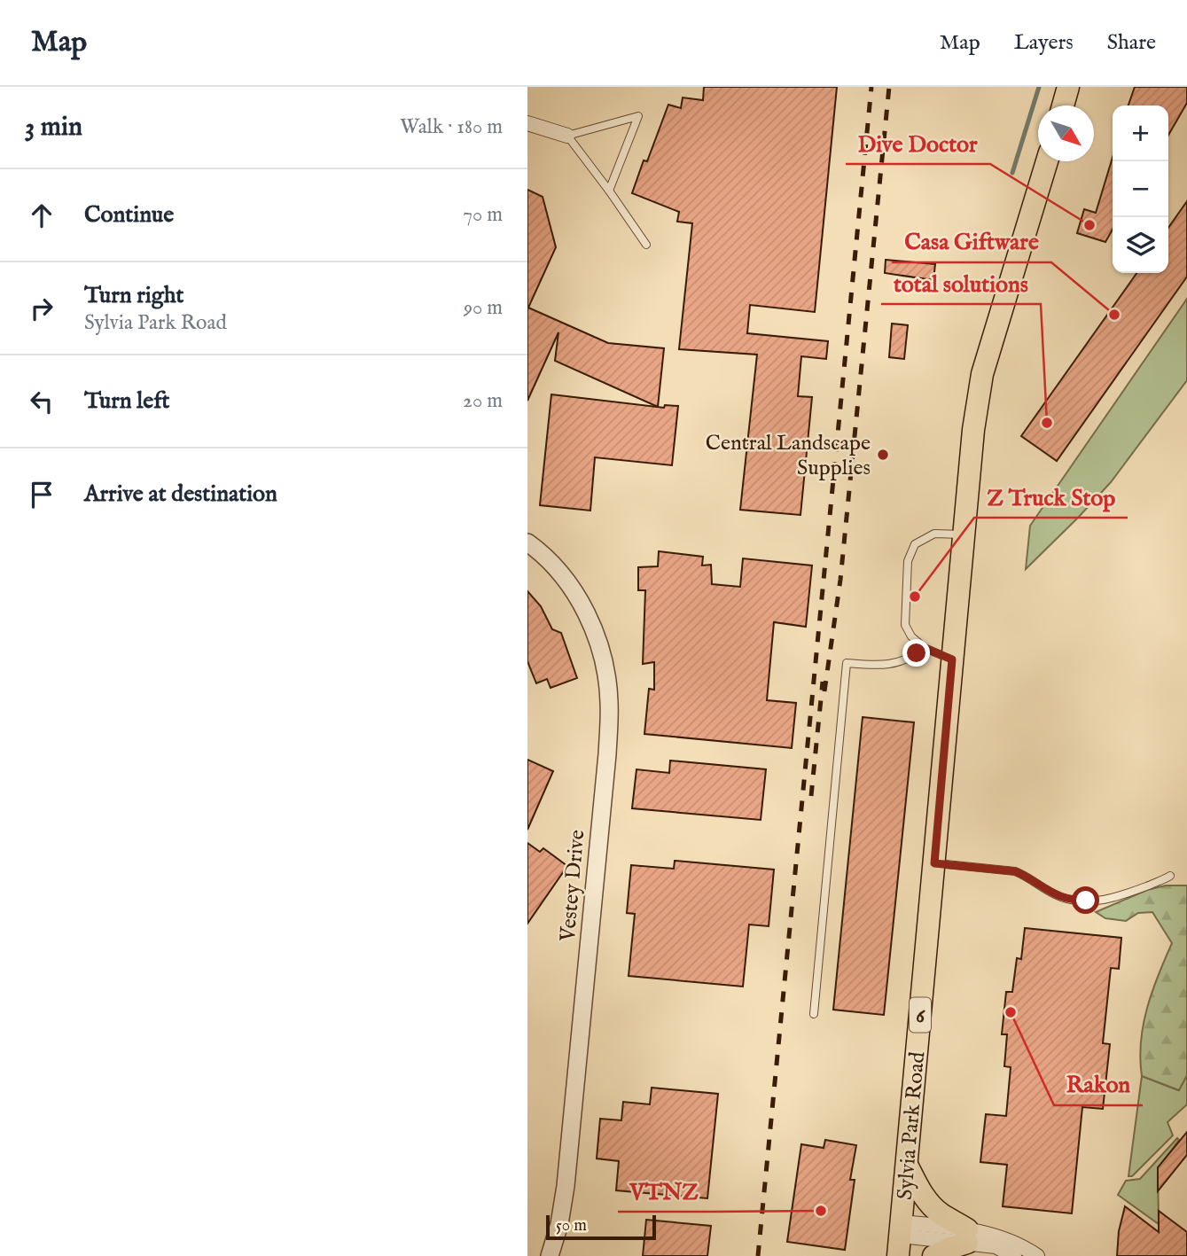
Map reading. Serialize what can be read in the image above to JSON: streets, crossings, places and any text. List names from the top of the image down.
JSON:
{
  "streets": {
    "main road": ["6", "Sylvia Park Road"],
    "street": ["Vestey Drive"]
  },
  "places": [
    "Dive Doctor",
    "Casa Giftware",
    "total solutions",
    "Central Landscape Supplies",
    "Z Truck Stop",
    "Rakon",
    "VTNZ"
  ],
  "scale_bar": "50 m",
  "north": "bottom right",
  "page": {
    "header": "Map",
    "nav": ["Map", "Layers", "Share"],
    "heading": ["3 min", "Walk · 180 m"],
    "map_buttons": ["+", "−"],
    "list": [
      ["Continue", "70 m"],
      ["Turn right", "Sylvia Park Road", "90 m"],
      ["Turn left", "20 m"],
      "Arrive at destination"
    ],
    "scale": "50 m"
  }
}
